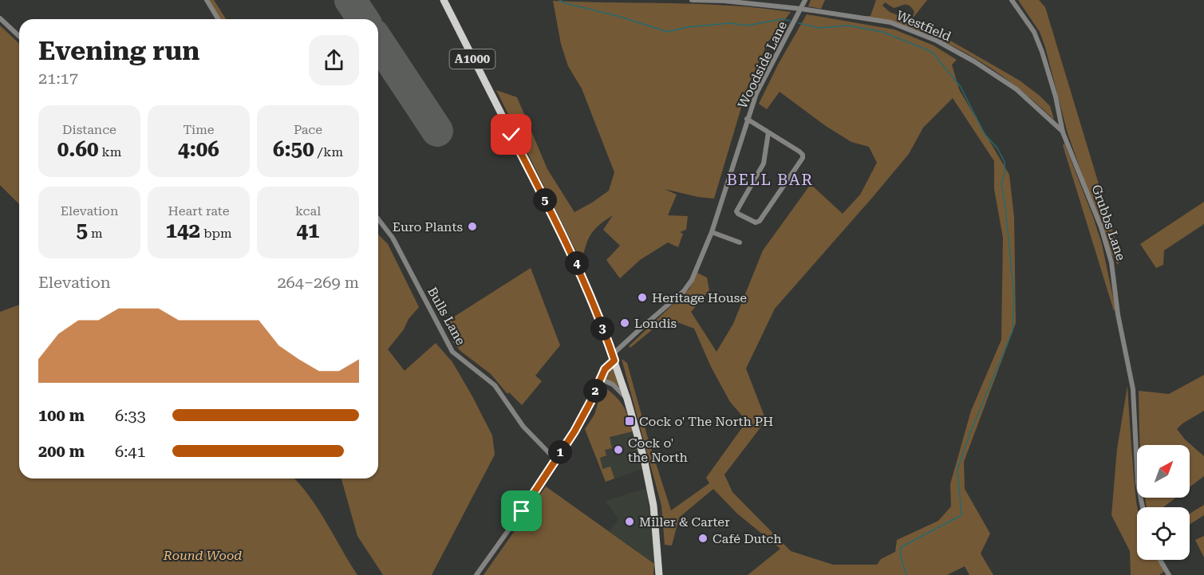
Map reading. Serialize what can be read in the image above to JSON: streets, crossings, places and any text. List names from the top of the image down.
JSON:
{
  "streets": {
    "main road": ["A1000"],
    "street": [
      "Westfield",
      "Woodside Lane",
      "Grubbs Lane",
      "Bulls Lane"
    ]
  },
  "crossings": [
    ["Westfield", "Woodside Lane"],
    ["Westfield", "Grubbs Lane"],
    ["A1000", "Woodside Lane"],
    ["Woodside Lane", "Bulls Lane"]
  ],
  "districts": ["BELL BAR"],
  "parks": ["Round Wood"],
  "places": {
    "other": [
      "Euro Plants",
      "Heritage House",
      "Londis",
      "Cock o' the North",
      "Miller & Carter",
      "Café Dutch"
    ],
    "transit": ["Cock o' The North PH"]
  },
  "north": "top right",
  "page": {
    "heading": ["Evening run", "21:17"],
    "stats": [
      ["Distance", "0.60 km"],
      ["Time", "4:06"],
      ["Pace", "6:50 /km"],
      ["Elevation", "5 m"],
      ["Heart rate", "142 bpm"],
      ["kcal", "41"]
    ],
    "pins": [
      "5",
      "4",
      "3",
      "2",
      "1"
    ],
    "chart": ["Elevation", "264–269 m"],
    "list": [
      {
        "name": "100 m",
        "note": "6:33"
      },
      {
        "name": "200 m",
        "note": "6:41"
      }
    ]
  }
}
